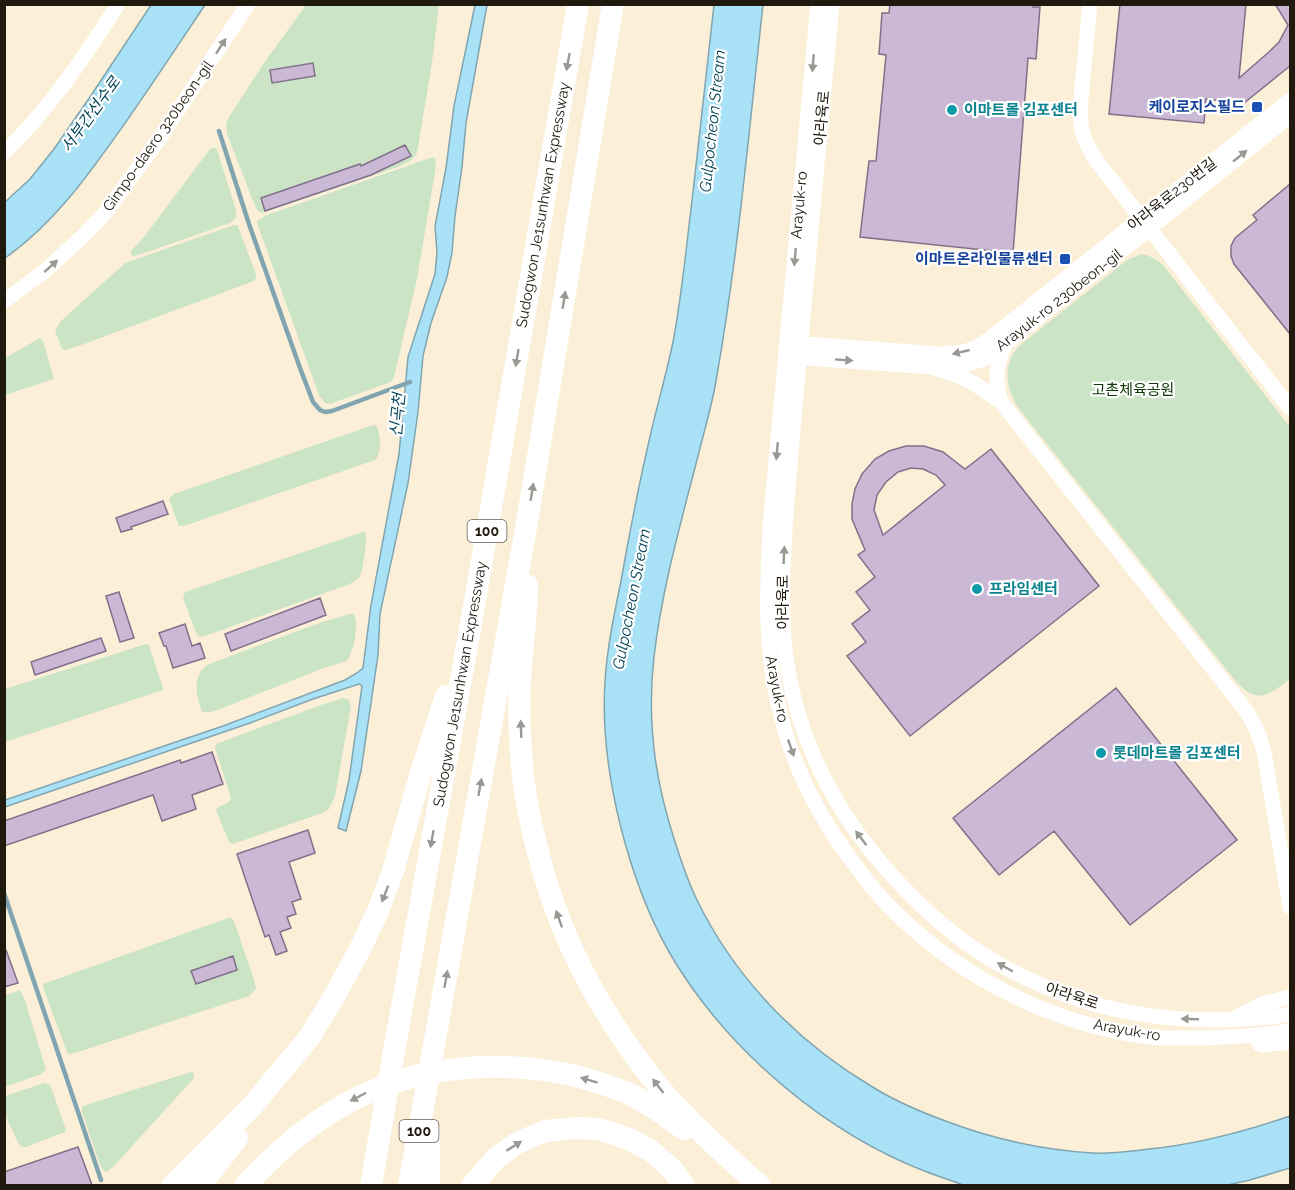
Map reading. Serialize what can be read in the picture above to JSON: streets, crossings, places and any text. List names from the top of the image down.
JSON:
{
  "streets": {
    "highway": ["Sudogwon Je1sunhwan Expressway", "100"],
    "street": [
      "아라육로",
      "Gimpo-daero 320beon-gil",
      "아라육로230번길",
      "Arayuk-ro",
      "Arayuk-ro 230beon-gil"
    ]
  },
  "crossings": [
    ["아라육로", "아라육로230번길"],
    ["아라육로", "Arayuk-ro"],
    ["아라육로", "Arayuk-ro 230beon-gil"],
    ["아라육로230번길", "Arayuk-ro"],
    ["아라육로230번길", "Arayuk-ro 230beon-gil"],
    ["Arayuk-ro", "Arayuk-ro 230beon-gil"]
  ],
  "one_way": [
    "아라육로",
    "아라육로230번길",
    "Arayuk-ro",
    "Arayuk-ro 230beon-gil"
  ],
  "water": ["서부간선수로", "Gulpocheon Stream", "신곡천"],
  "parks": ["고촌체육공원"],
  "places": {
    "transit": ["케이로지스필드", "이마트온라인물류센터"],
    "other": ["이마트몰 김포센터", "프라임센터", "롯데마트몰 김포센터"]
  }
}
